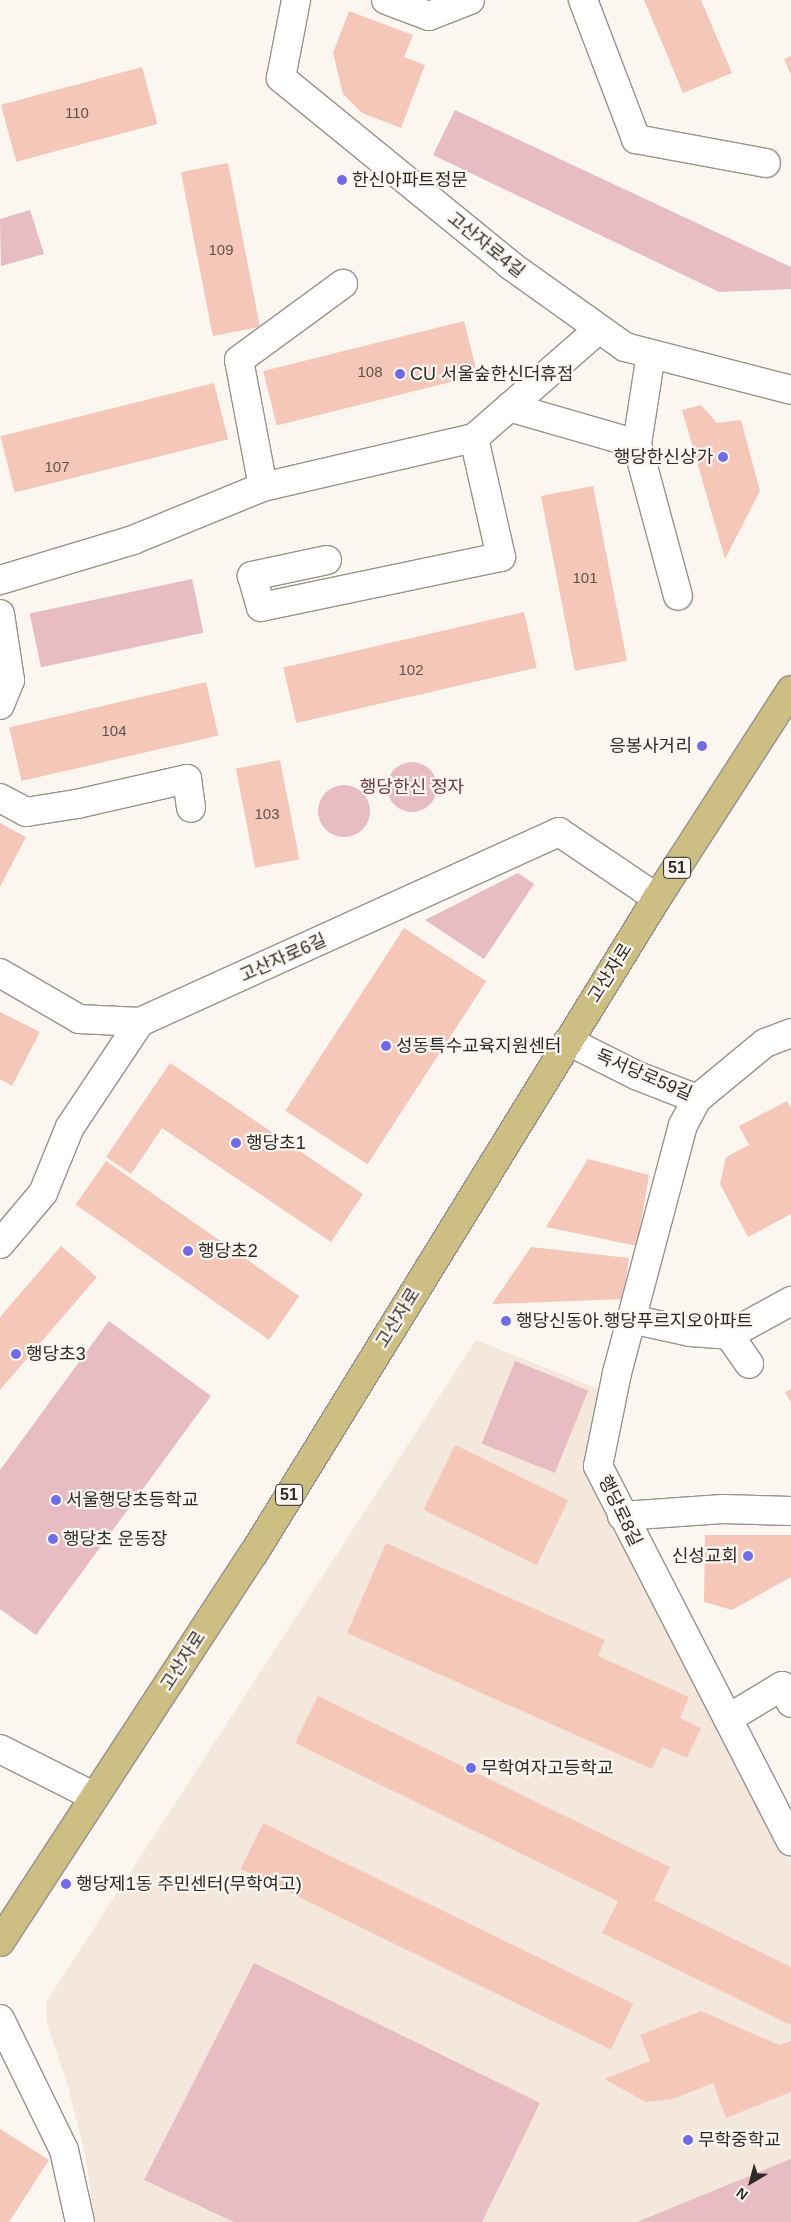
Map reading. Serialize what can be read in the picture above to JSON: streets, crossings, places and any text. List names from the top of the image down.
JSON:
{
  "streets": {
    "main road": ["51", "고산자로"],
    "street": [
      "고산자로4길",
      "고산자로6길",
      "독서당로59길",
      "행당로8길"
    ]
  },
  "crossings": [
    ["고산자로6길", "고산자로"],
    ["고산자로", "독서당로59길"],
    ["독서당로59길", "행당로8길"]
  ],
  "parks": ["행당한신 정자"],
  "places": [
    "한신아파트정문",
    "CU 서울숲한신더휴점",
    "행당한신상가",
    "응봉사거리",
    "성동특수교육지원센터",
    "행당초1",
    "행당초2",
    "행당신동아.행당푸르지오아파트",
    "행당초3",
    "서울행당초등학교",
    "행당초 운동장",
    "신성교회",
    "무학여자고등학교",
    "행당제1동 주민센터(무학여고)",
    "무학중학교"
  ],
  "house_numbers": [
    "110",
    "109",
    "108",
    "107",
    "101",
    "102",
    "104",
    "103"
  ],
  "north": "bottom left"
}
